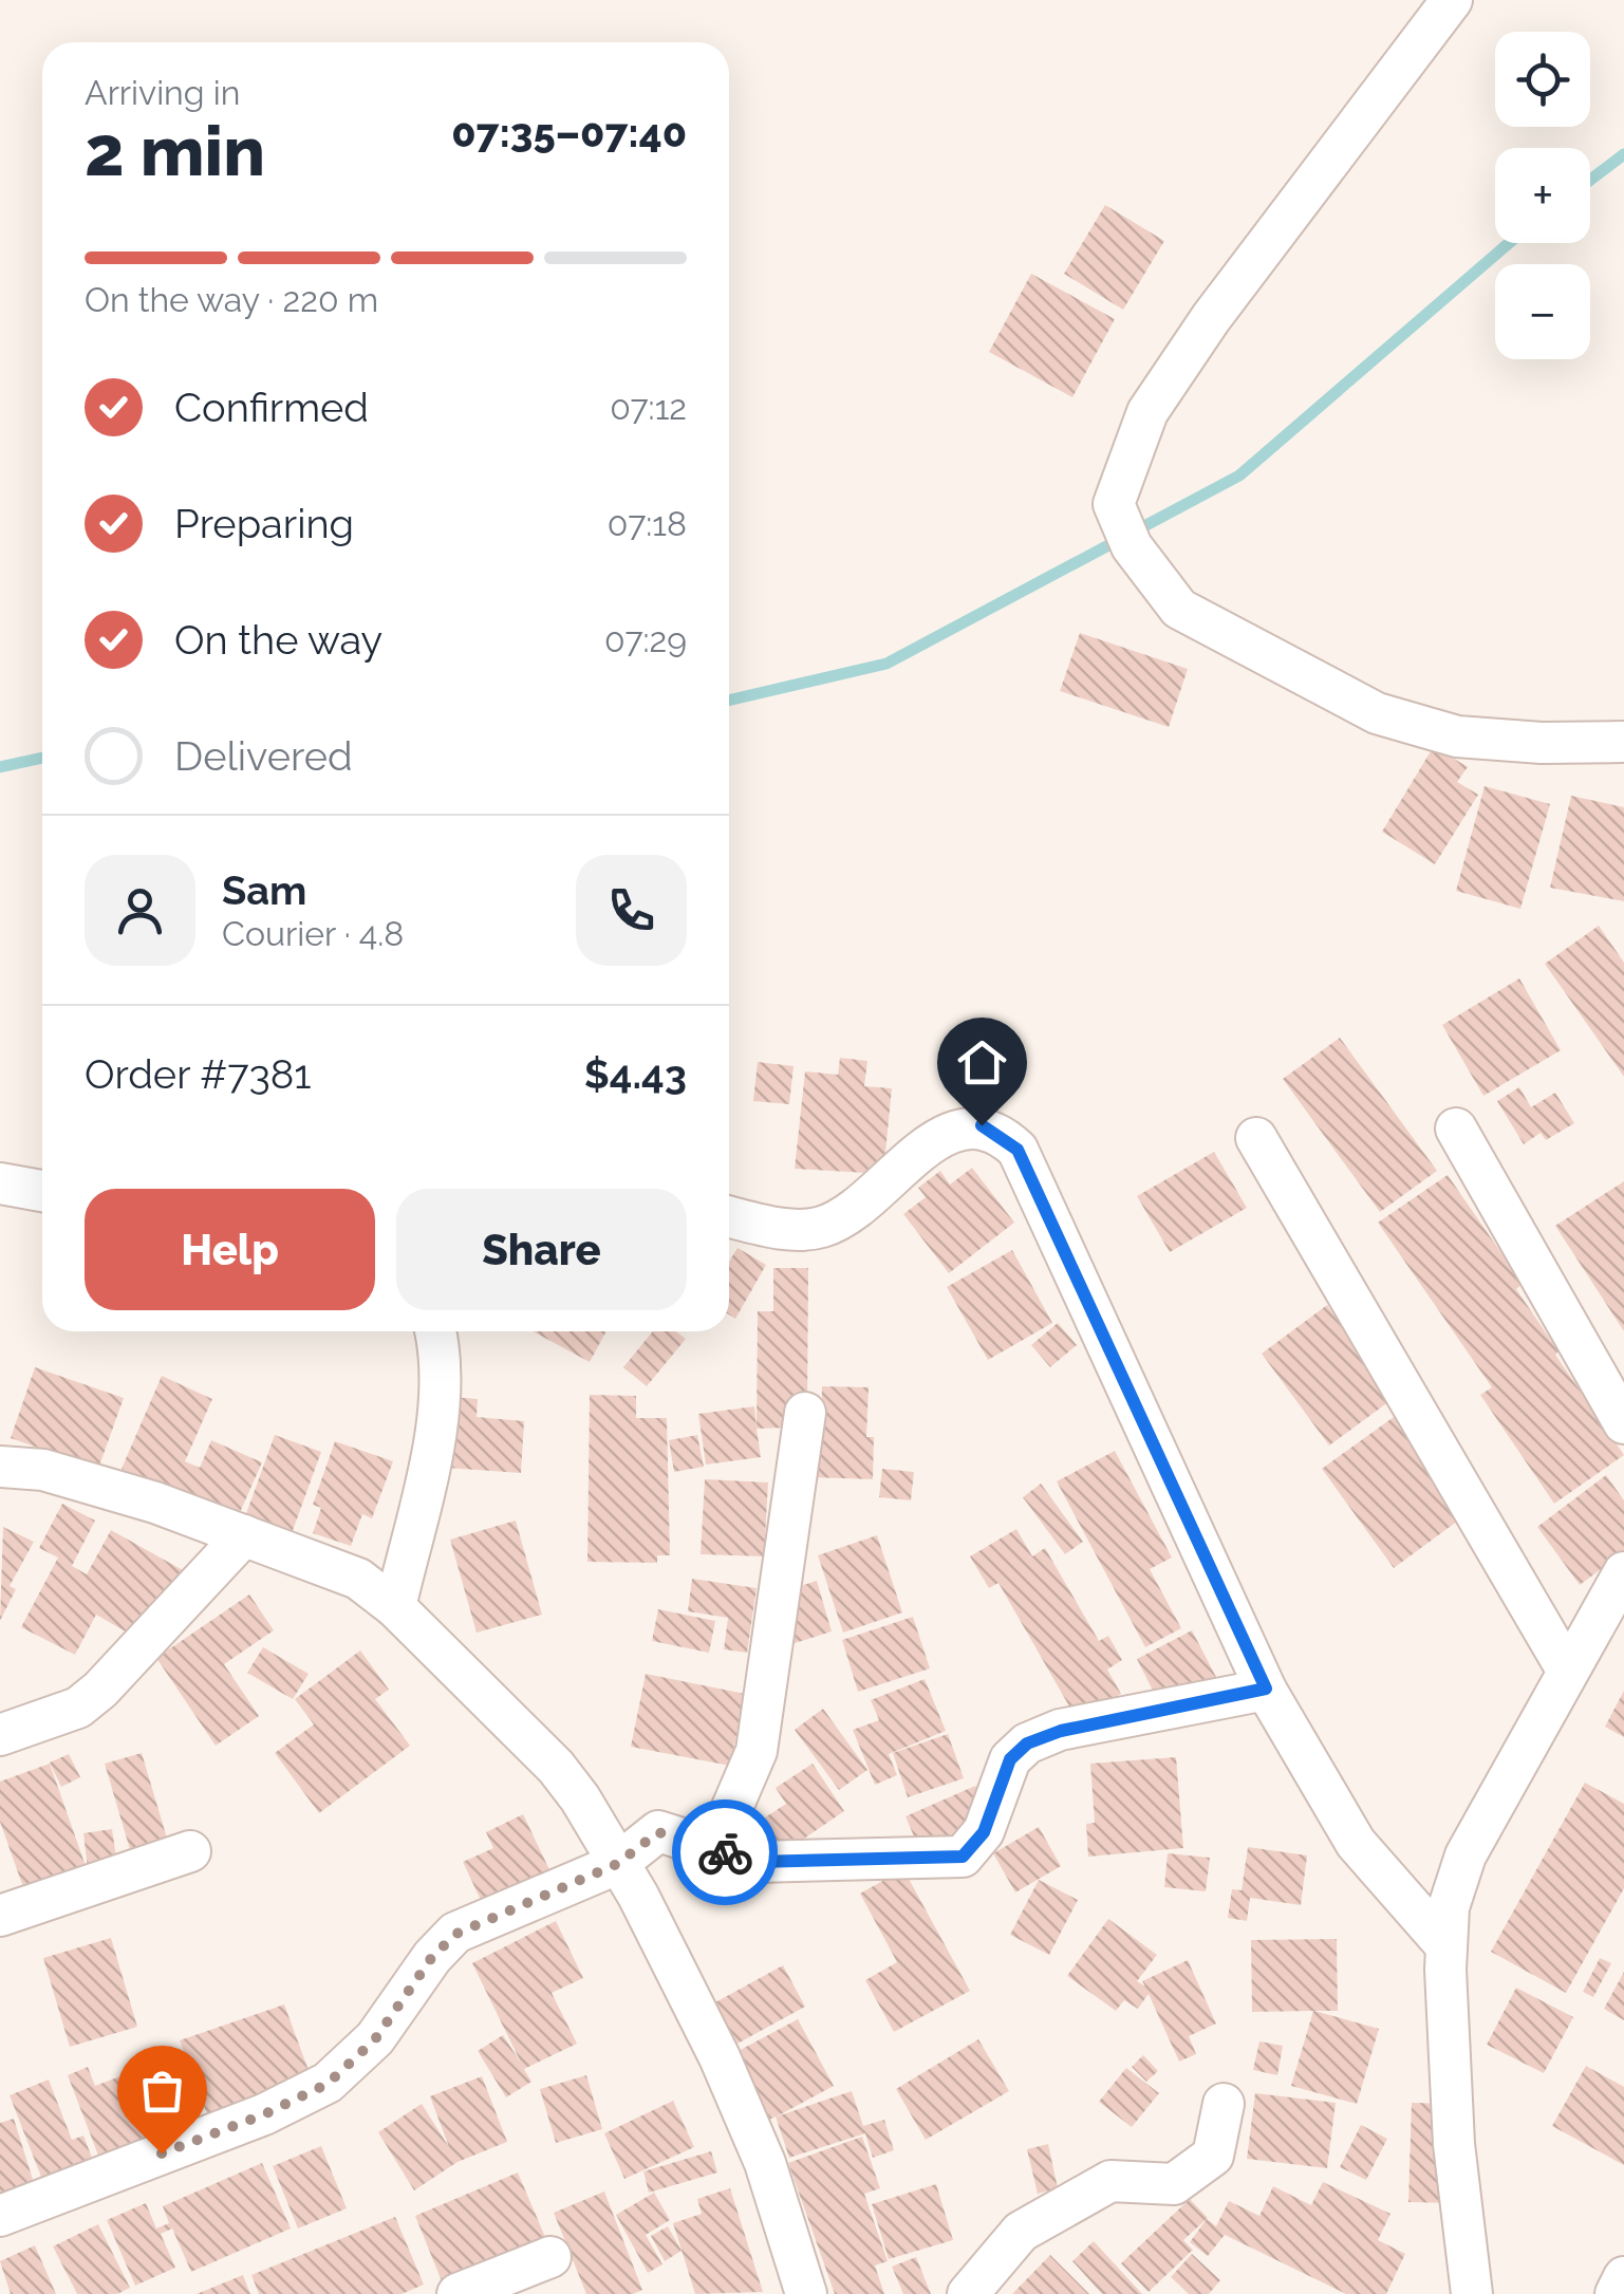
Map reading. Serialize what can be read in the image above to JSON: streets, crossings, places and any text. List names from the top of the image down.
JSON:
{
  "page": {
    "map_buttons": ["+", "−"],
    "heading": ["2 min", "Arriving in", "07:35–07:40"],
    "panel": [
      "Sam",
      "Courier · 4.8",
      "Order #7381",
      "$4.43"
    ],
    "bar": "On the way · 220 m",
    "list": [
      ["Confirmed", "07:12"],
      ["Preparing", "07:18"],
      ["On the way", "07:29"],
      "Delivered"
    ],
    "buttons": ["Help", "Share"]
  }
}
